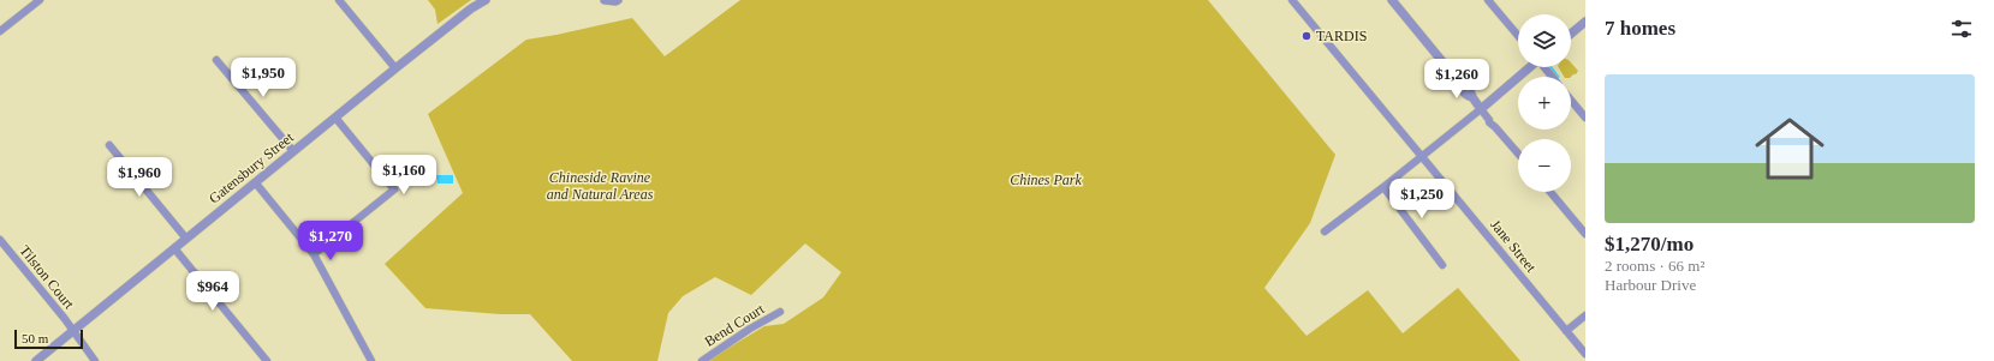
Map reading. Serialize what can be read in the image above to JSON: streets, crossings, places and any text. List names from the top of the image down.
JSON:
{
  "streets": {
    "street": [
      "Gatensbury Street",
      "Jane Street",
      "Tilston Court",
      "Bend Court"
    ]
  },
  "crossings": [
    ["Gatensbury Street", "Tilston Court"]
  ],
  "parks": ["Chineside Ravine and Natural Areas", "Chines Park"],
  "places": ["TARDIS"],
  "scale_bar": "50 m",
  "page": {
    "heading": "7 homes",
    "map_buttons": ["+", "−"],
    "price": [
      "$1,950",
      "$1,260",
      "$1,160",
      "$1,960",
      "$1,250",
      "$1,270",
      "$964"
    ],
    "list": [
      {
        "name": "$1,270/mo",
        "note": "2 rooms · 66 m² · Harbour Drive"
      }
    ],
    "scale": "50 m"
  }
}
